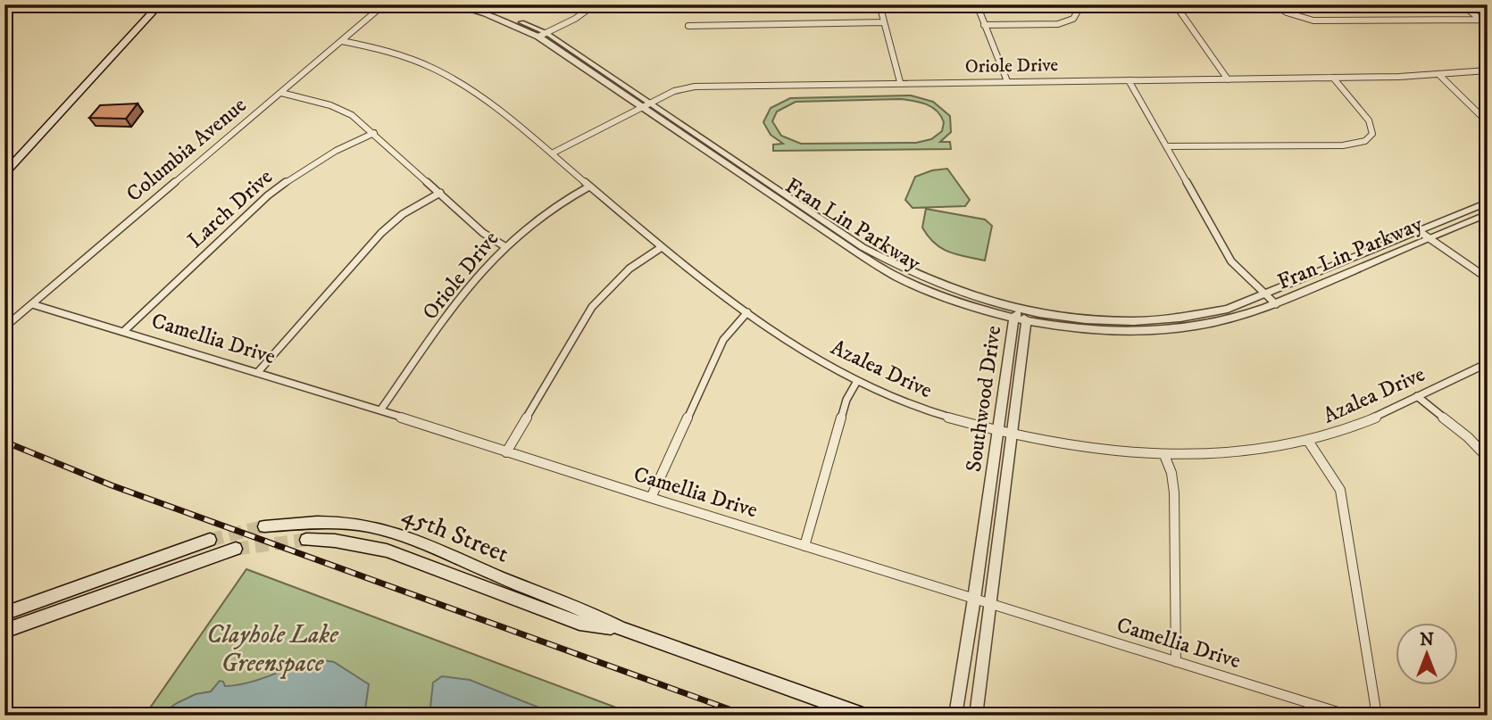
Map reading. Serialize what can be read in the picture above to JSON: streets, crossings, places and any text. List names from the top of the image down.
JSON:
{
  "streets": {
    "main road": ["45th Street"],
    "street": [
      "Oriole Drive",
      "Columbia Avenue",
      "Larch Drive",
      "Fran Lin Parkway",
      "Camellia Drive",
      "Azalea Drive",
      "Southwood Drive"
    ]
  },
  "crossings": [
    ["Oriole Drive", "Fran Lin Parkway"],
    ["Oriole Drive", "Camellia Drive"],
    ["Oriole Drive", "Azalea Drive"],
    ["Columbia Avenue", "Camellia Drive"],
    ["Columbia Avenue", "Azalea Drive"],
    ["Larch Drive", "Camellia Drive"],
    ["Fran Lin Parkway", "Southwood Drive"],
    ["Camellia Drive", "Southwood Drive"],
    ["Azalea Drive", "Southwood Drive"]
  ],
  "parks": ["Clayhole Lake Greenspace"],
  "north": "top"
}
